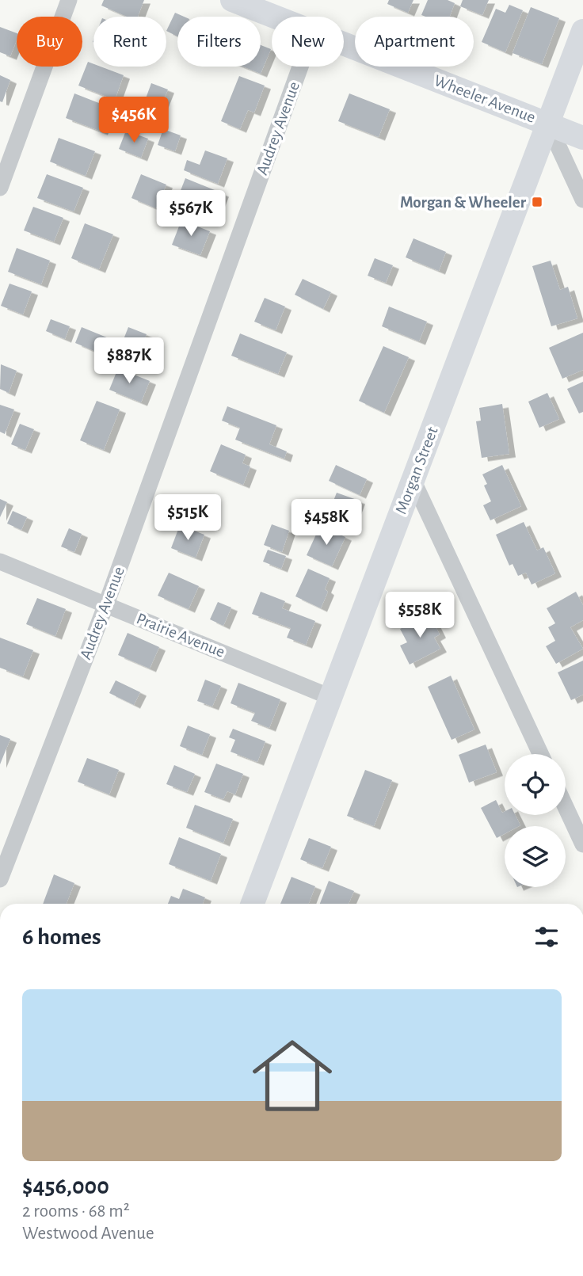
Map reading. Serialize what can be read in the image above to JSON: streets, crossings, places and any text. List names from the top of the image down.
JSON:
{
  "streets": {
    "street": [
      "Wheeler Avenue",
      "Audrey Avenue",
      "Morgan Street",
      "Prairie Avenue"
    ]
  },
  "crossings": [
    ["Wheeler Avenue", "Morgan Street"],
    ["Audrey Avenue", "Prairie Avenue"],
    ["Morgan Street", "Prairie Avenue"]
  ],
  "places": {
    "transit": ["Morgan & Wheeler"]
  },
  "page": {
    "chip": [
      "Buy",
      "Rent",
      "Filters",
      "New",
      "Apartment"
    ],
    "price": [
      "$456K",
      "$567K",
      "$887K",
      "$515K",
      "$458K",
      "$558K"
    ],
    "heading": "6 homes",
    "list": [
      {
        "name": "$456,000",
        "note": "2 rooms · 68 m² · Westwood Avenue"
      }
    ]
  }
}
